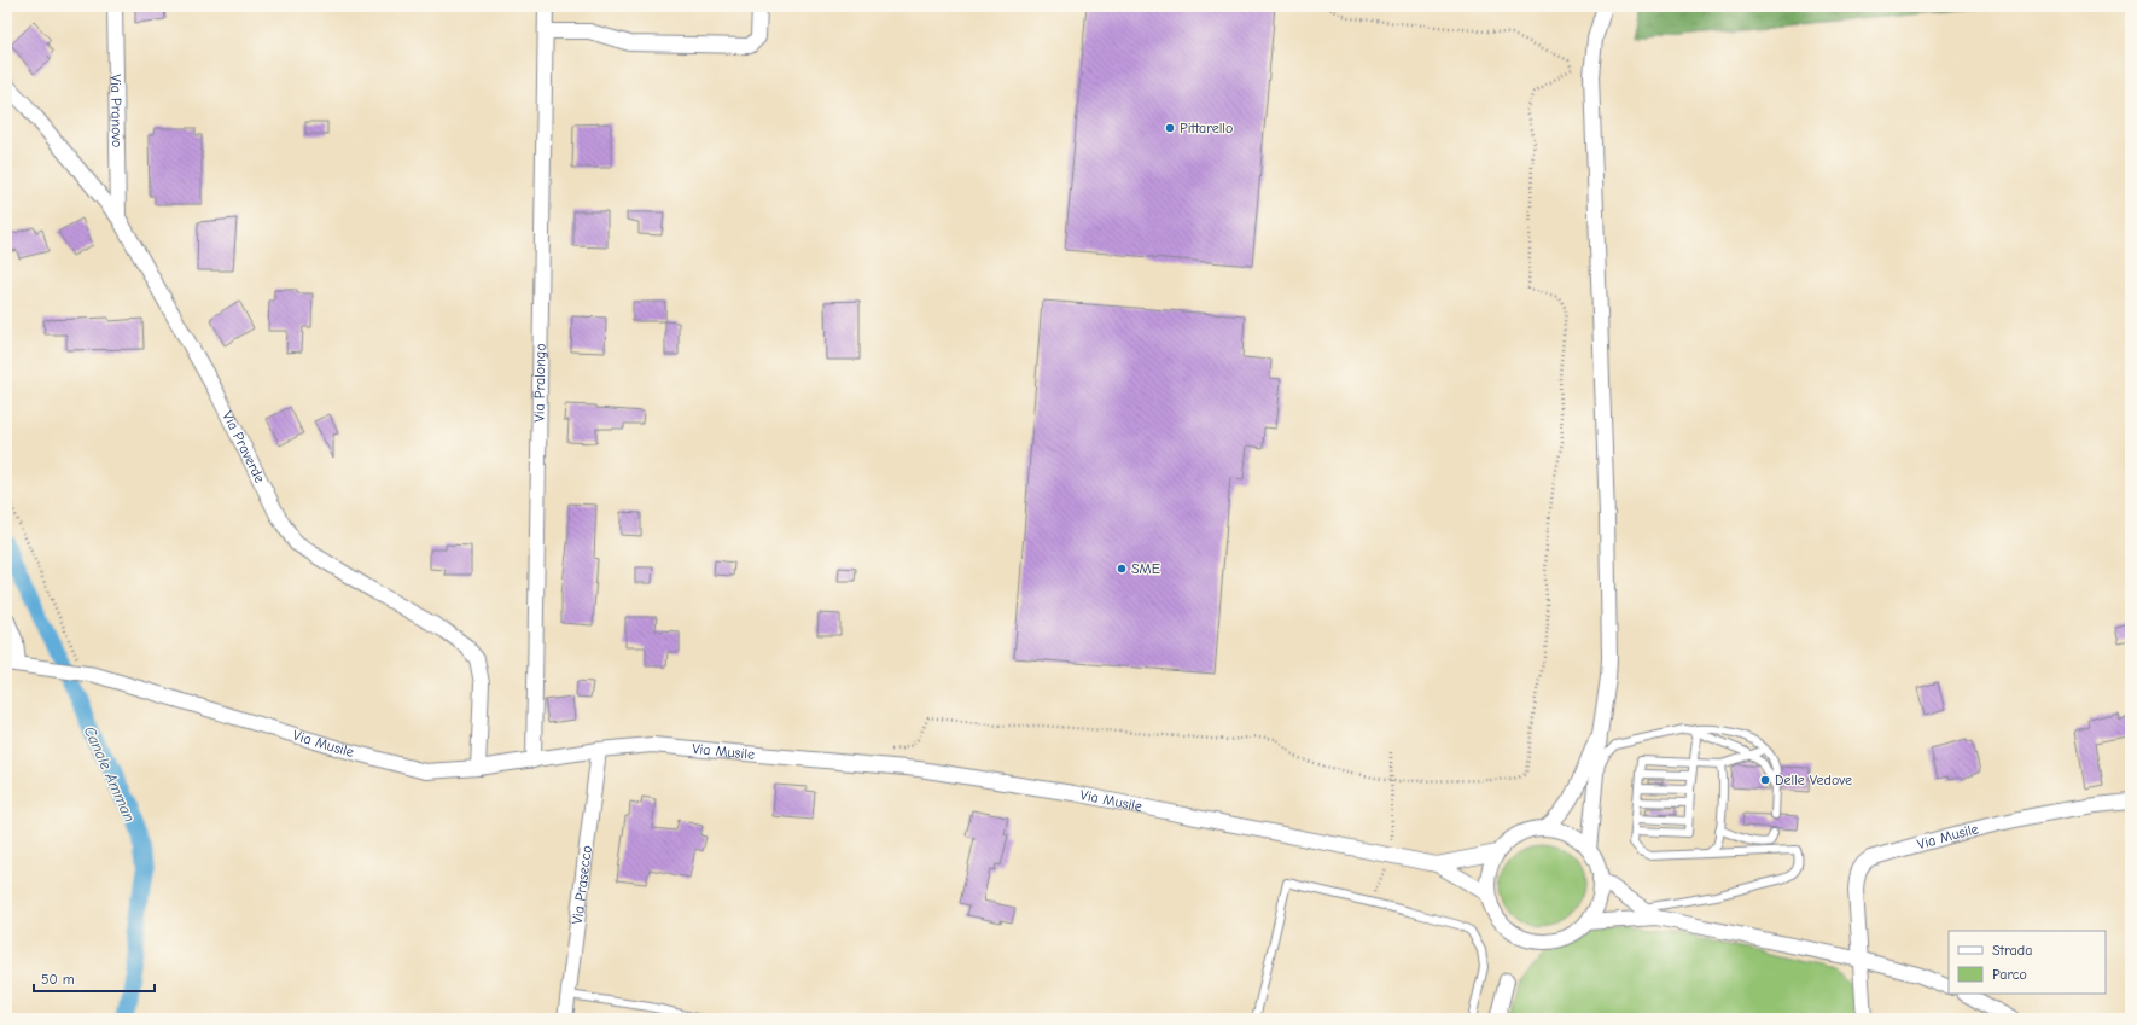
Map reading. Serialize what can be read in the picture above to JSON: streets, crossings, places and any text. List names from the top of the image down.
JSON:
{
  "streets": {
    "street": [
      "Via Pranovo",
      "Via Pralongo",
      "Via Praverde",
      "Via Musile",
      "Via Prasecco"
    ]
  },
  "crossings": [
    ["Via Pranovo", "Via Praverde"],
    ["Via Pralongo", "Via Musile"],
    ["Via Praverde", "Via Musile"],
    ["Via Musile", "Via Prasecco"]
  ],
  "water": ["Canale Amman"],
  "places": ["Pittarello", "SME", "Delle Vedove"],
  "legend": ["Strada", "Parco"],
  "scale_bar": "50 m"
}
